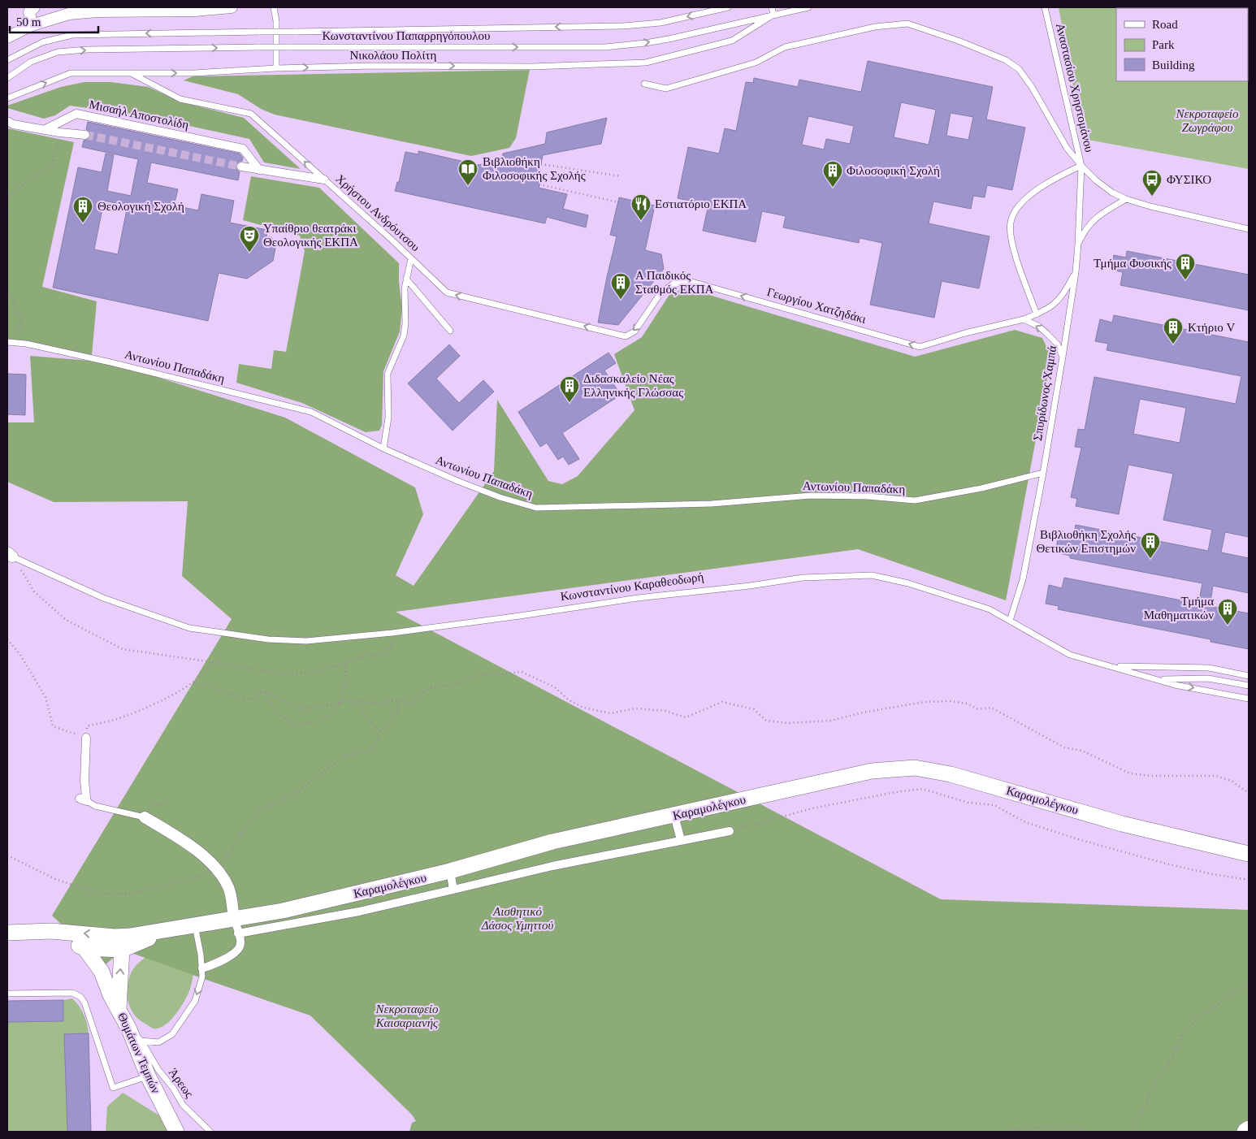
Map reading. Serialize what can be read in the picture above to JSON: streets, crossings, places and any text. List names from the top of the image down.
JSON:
{
  "streets": {
    "main road": ["Καραμολέγκου", "Θυμάτων Τεμπών"],
    "street": ["Μισαήλ Αποστολίδη"],
    "lane": [
      "Κωνσταντίνου Παπαρρηγόπουλου",
      "Νικολάου Πολίτη",
      "Αναστασίου Χρηστομάνου",
      "Χρήστου Ανδρόυτσου",
      "Γεωργίου Χατζηδάκι",
      "Αντωνίου Παπαδάκη",
      "Σπυρίδωνος Χαμπά",
      "Κωνσταντίνου Καραθεοδωρή",
      "Άρεως"
    ]
  },
  "crossings": [
    ["Κωνσταντίνου Παπαρρηγόπουλου", "Νικολάου Πολίτη"],
    ["Νικολάου Πολίτη", "Χρήστου Ανδρόυτσου"],
    ["Αναστασίου Χρηστομάνου", "Σπυρίδωνος Χαμπά"],
    ["Χρήστου Ανδρόυτσου", "Γεωργίου Χατζηδάκι"],
    ["Γεωργίου Χατζηδάκι", "Σπυρίδωνος Χαμπά"],
    ["Αντωνίου Παπαδάκη", "Σπυρίδωνος Χαμπά"],
    ["Σπυρίδωνος Χαμπά", "Κωνσταντίνου Καραθεοδωρή"],
    ["Καραμολέγκου", "Θυμάτων Τεμπών"],
    ["Θυμάτων Τεμπών", "Άρεως"]
  ],
  "one_way": ["Νικολάου Πολίτη", "Χρήστου Ανδρόυτσου", "Γεωργίου Χατζηδάκι"],
  "parks": ["Νεκροταφείο Ζωγράφου", "Αισθητικό Δάσος Υμηττού", "Νεκροταφείο Καισαριανής"],
  "places": {
    "library": ["Βιβλιοθήκη Φιλοσοφικής Σχολής"],
    "building": [
      "Φιλοσοφική Σχολή",
      "Θεολογική Σχολή",
      "Τμήμα Φυσικής",
      "Α Παιδικός Σταθμός ΕΚΠΑ",
      "Κτήριο V",
      "Διδασκαλείο Νέας Ελληνικής Γλώσσας",
      "Βιβλιοθήκη Σχολής Θετικών Επιστημών",
      "Τμήμα Μαθηματικών"
    ],
    "bus stop": ["ΦΥΣΙΚΟ"],
    "restaurant": ["Εστιατόριο ΕΚΠΑ"],
    "theatre": ["Υπαίθριο θεατράκι Θεολογικής ΕΚΠΑ"]
  },
  "legend": ["Road", "Park", "Building"],
  "scale_bar": "50 m"
}
